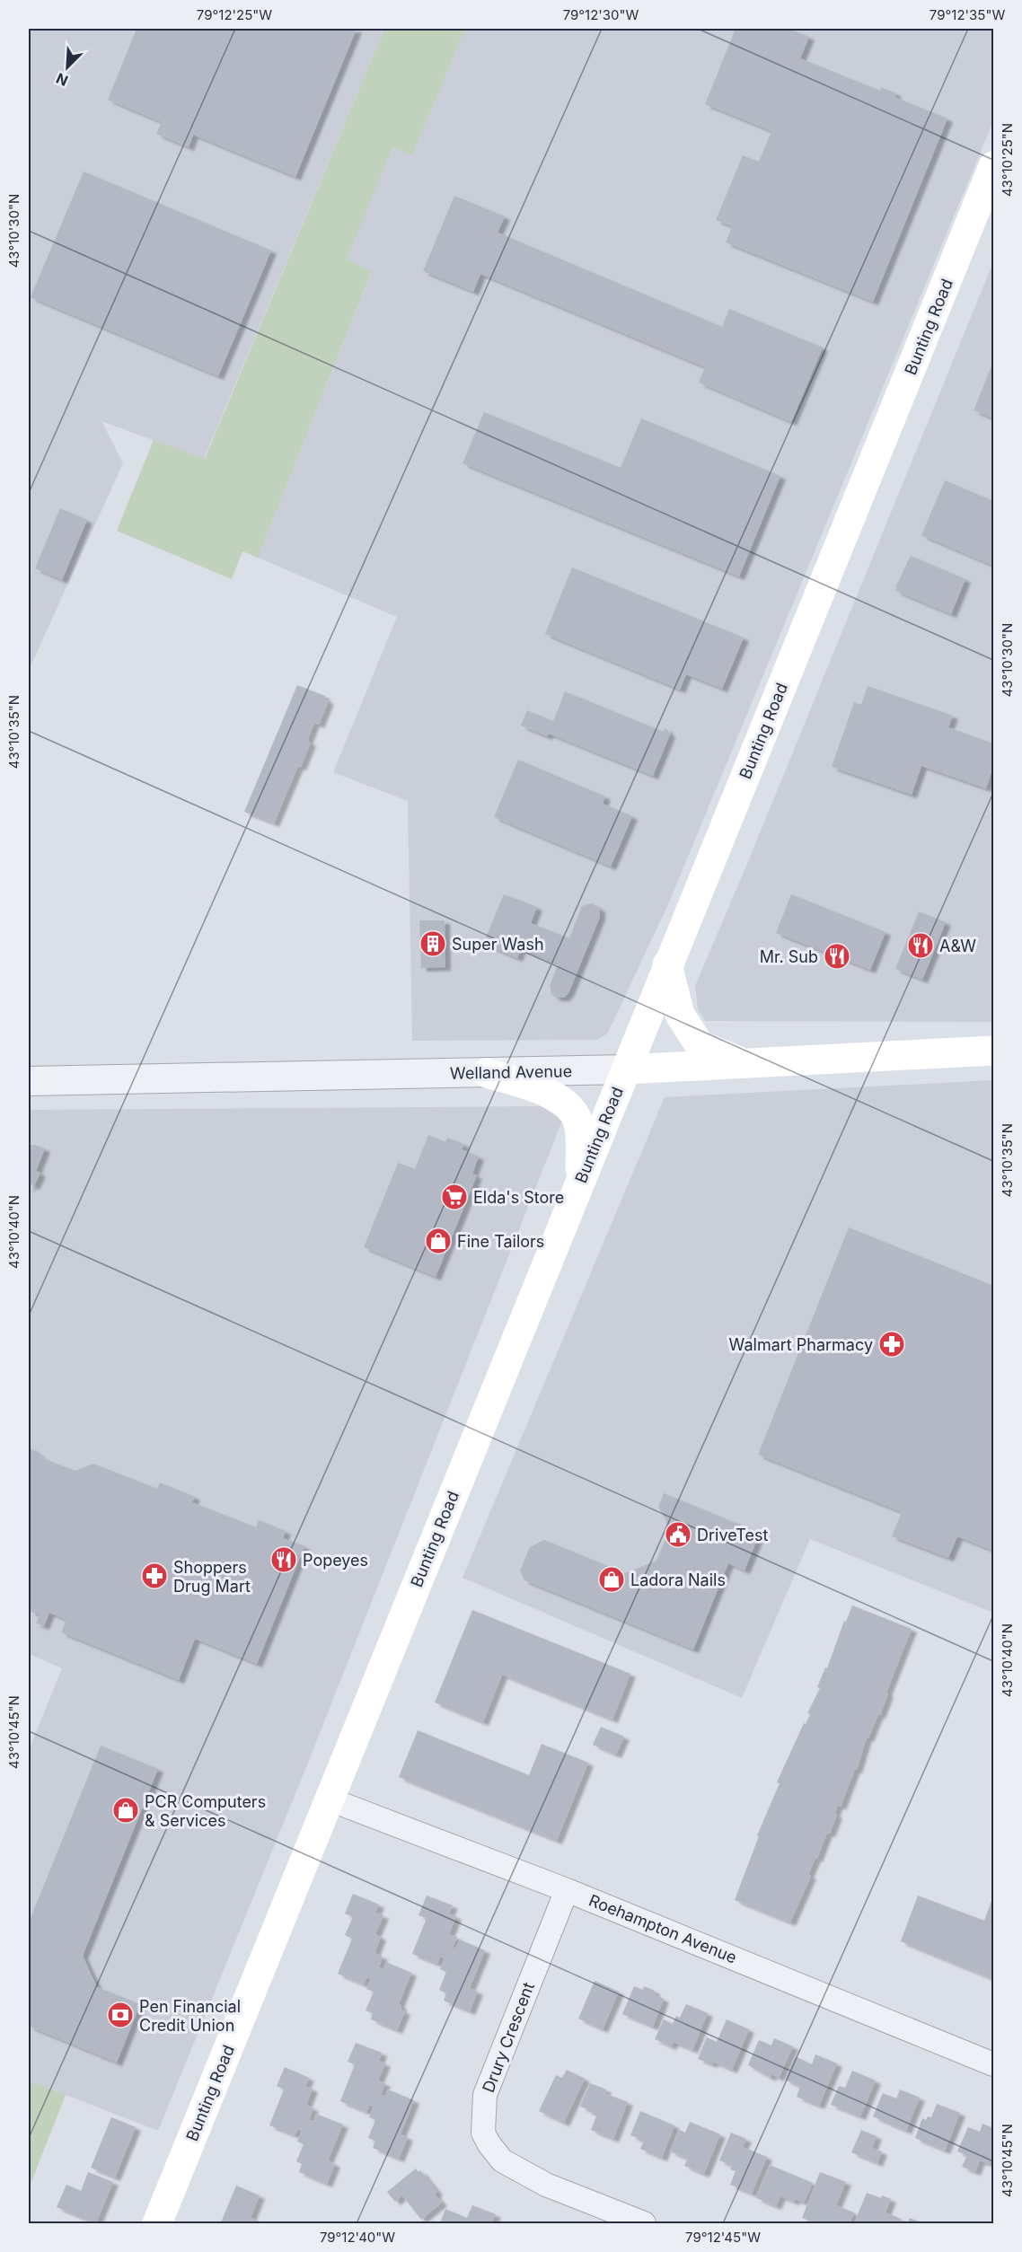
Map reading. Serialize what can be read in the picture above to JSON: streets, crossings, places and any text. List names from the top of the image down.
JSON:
{
  "streets": {
    "main road": ["Bunting Road", "Welland Avenue"],
    "street": ["Roehampton Avenue", "Drury Crescent"]
  },
  "crossings": [
    ["Bunting Road", "Welland Avenue"],
    ["Bunting Road", "Roehampton Avenue"],
    ["Roehampton Avenue", "Drury Crescent"]
  ],
  "places": {
    "building": ["Super Wash"],
    "restaurant": ["A&W", "Mr. Sub", "Popeyes"],
    "supermarket": ["Elda's Store"],
    "shop": ["Fine Tailors", "Ladora Nails", "PCR Computers & Services"],
    "pharmacy": ["Walmart Pharmacy", "Shoppers Drug Mart"],
    "public building": ["DriveTest"],
    "bank": ["Pen Financial Credit Union"]
  },
  "north": "bottom left",
  "coordinates": [
    "79°12'25\"W",
    "79°12'30\"W",
    "79°12'35\"W",
    "43°10'25\"N",
    "43°10'30\"N",
    "43°10'35\"N",
    "43°10'40\"N",
    "43°10'45\"N",
    "79°12'40\"W",
    "79°12'45\"W"
  ]
}
